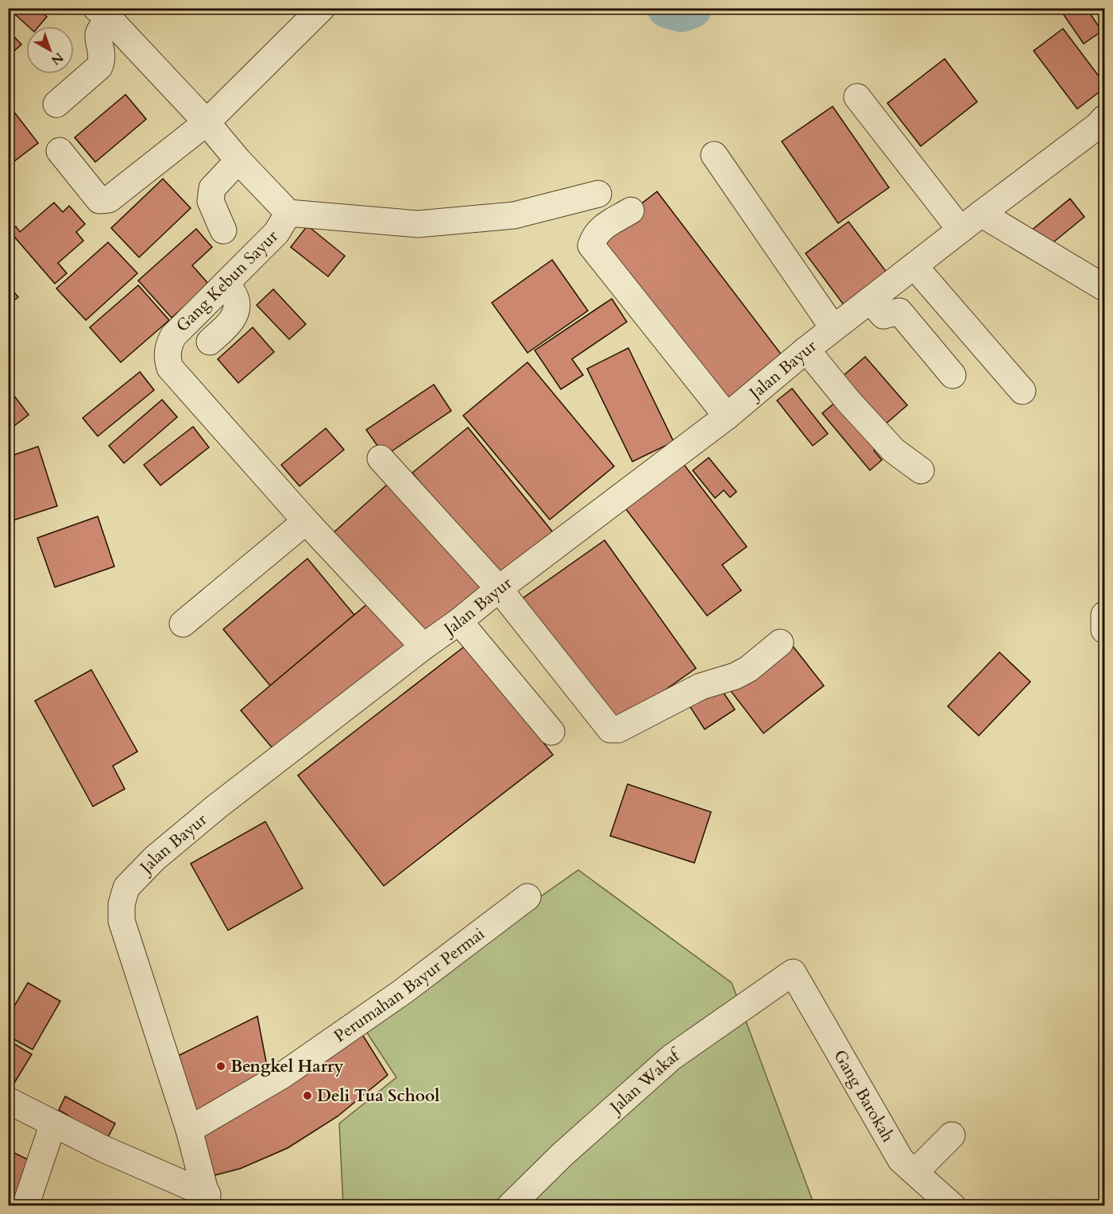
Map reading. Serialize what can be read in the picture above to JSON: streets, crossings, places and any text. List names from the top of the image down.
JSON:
{
  "streets": {
    "street": [
      "Gang Kebun Sayur",
      "Jalan Bayur",
      "Perumahan Bayur Permai",
      "Jalan Wakaf",
      "Gang Barokah"
    ]
  },
  "crossings": [
    ["Gang Kebun Sayur", "Jalan Bayur"],
    ["Jalan Bayur", "Perumahan Bayur Permai"],
    ["Jalan Wakaf", "Gang Barokah"]
  ],
  "places": ["Bengkel Harry", "Deli Tua School"],
  "north": "bottom right"
}
